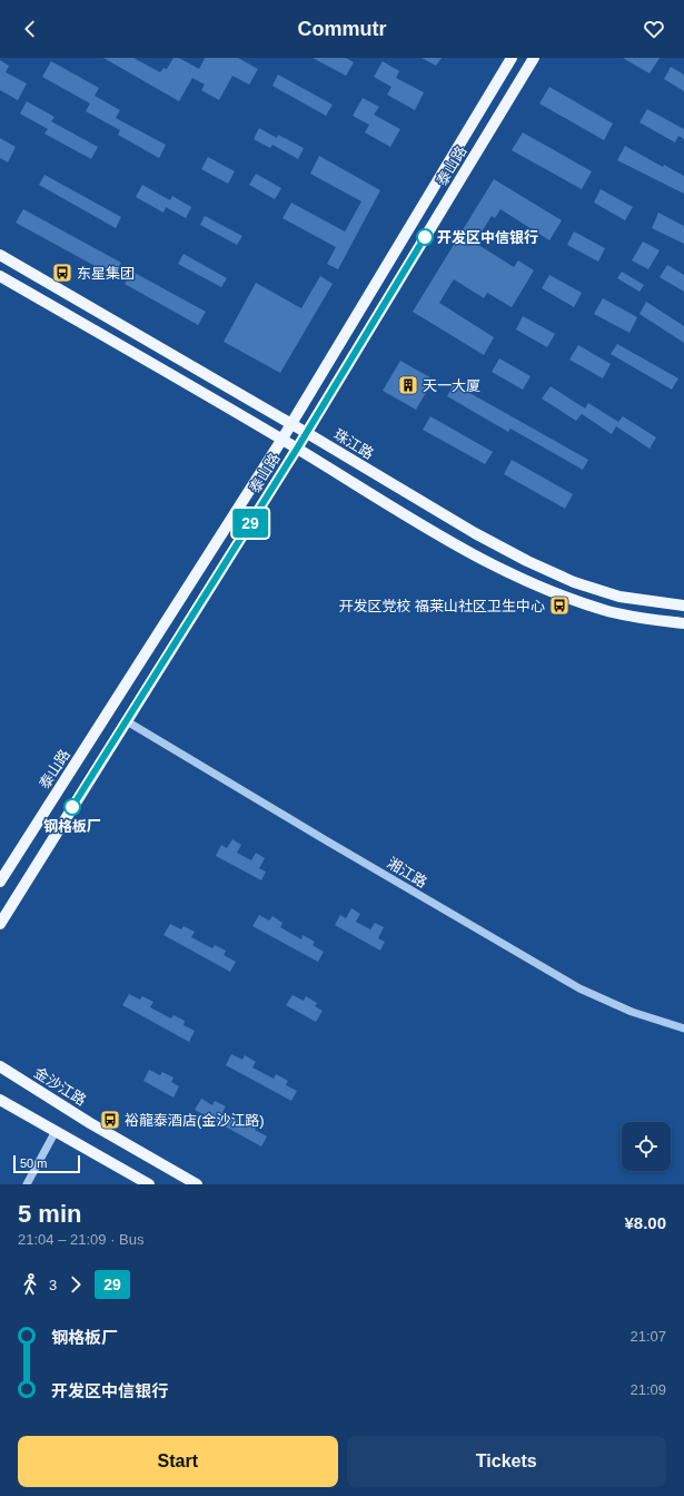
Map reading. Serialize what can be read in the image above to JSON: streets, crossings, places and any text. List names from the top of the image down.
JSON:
{
  "streets": {
    "main road": ["泰山路", "珠江路", "金沙江路"],
    "street": ["湘江路"]
  },
  "crossings": [
    ["泰山路", "珠江路"],
    ["泰山路", "湘江路"]
  ],
  "places": {
    "other": ["开发区中信银行", "钢格板厂"],
    "bus stop": ["东星集团", "开发区党校 福莱山社区卫生中心", "裕龍泰酒店(金沙江路)"],
    "building": ["天一大厦"]
  },
  "lines": ["bus line 29"],
  "scale_bar": "50 m",
  "page": {
    "header": "Commutr",
    "on_map": "29",
    "scale": "50 m",
    "heading": ["5 min", "21:04 – 21:09 · Bus", "¥8.00"],
    "legs": ["3", "29"],
    "list": [
      {
        "name": "钢格板厂",
        "value": "21:07"
      },
      {
        "name": "开发区中信银行",
        "value": "21:09"
      }
    ],
    "buttons": ["Start", "Tickets"]
  }
}
